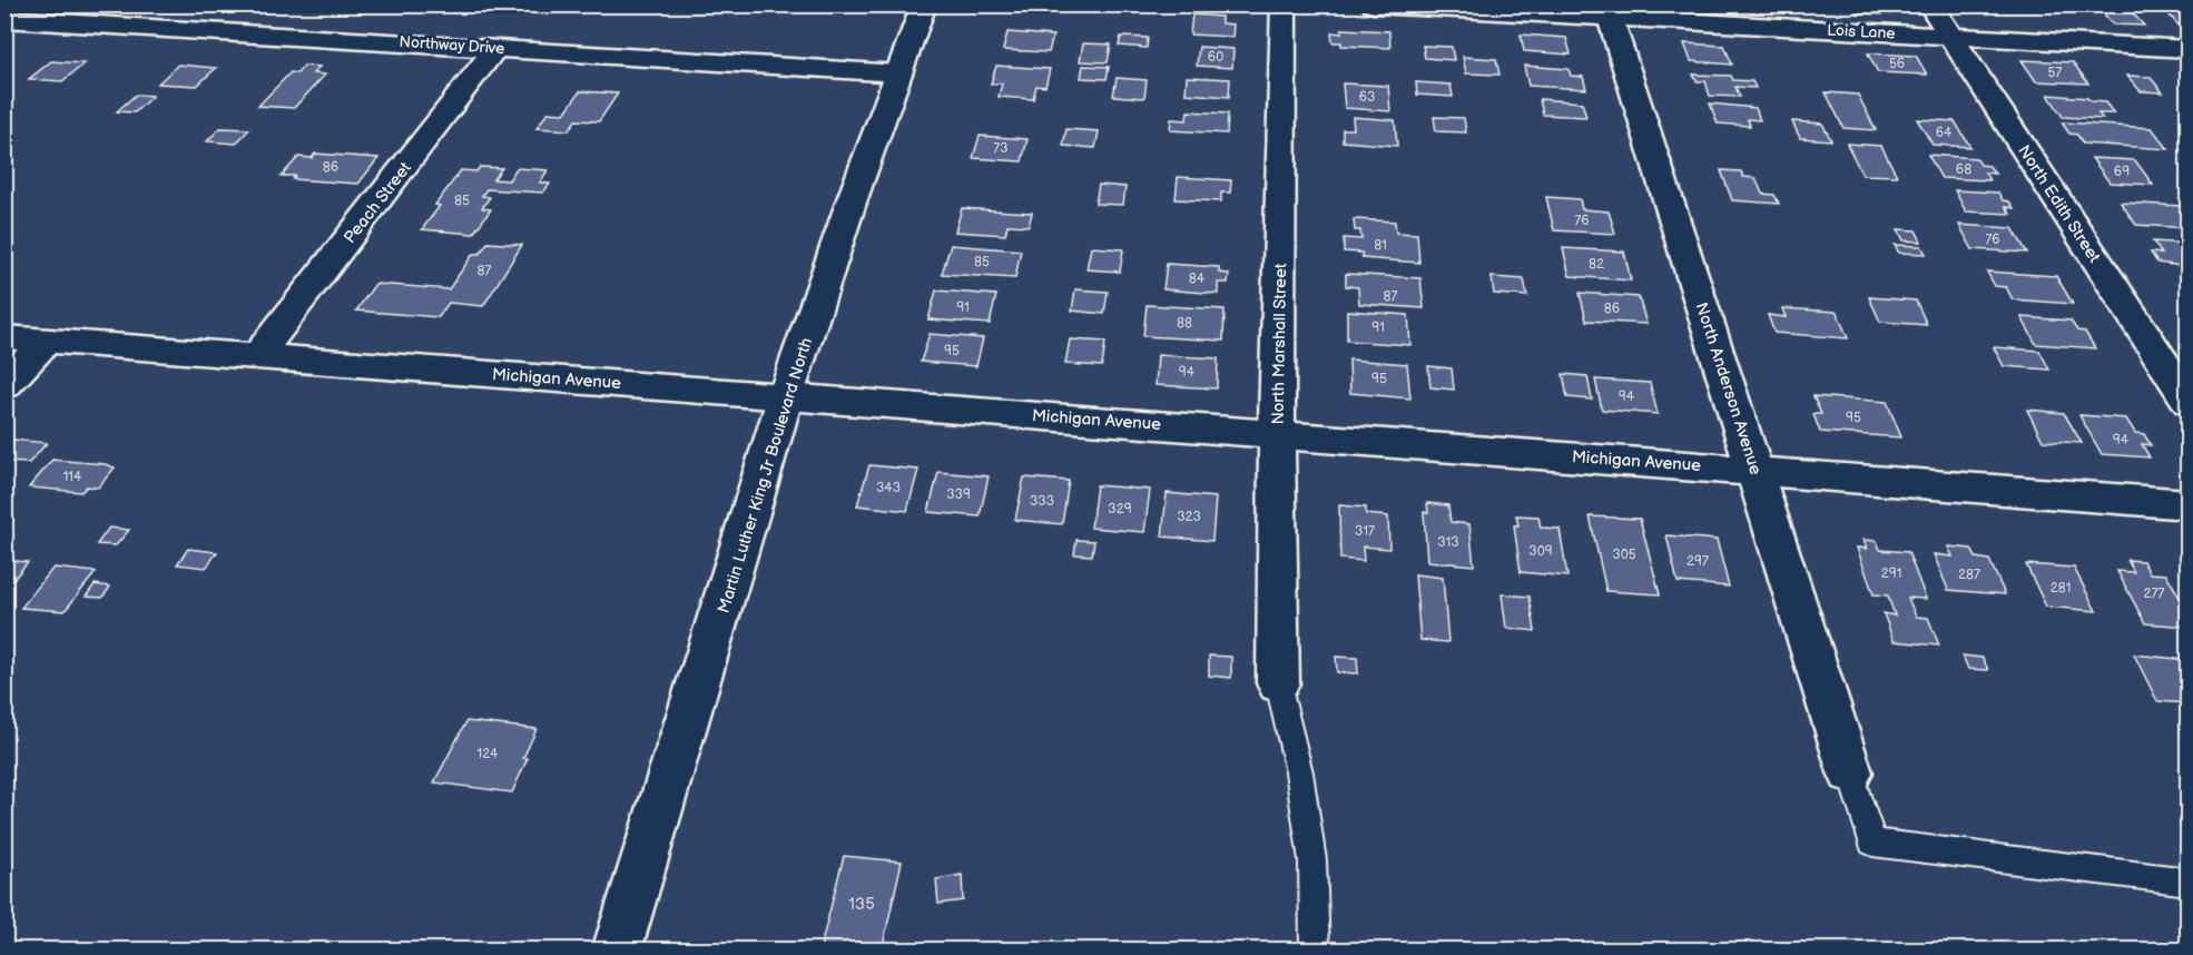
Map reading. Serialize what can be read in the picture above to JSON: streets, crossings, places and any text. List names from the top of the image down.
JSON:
{
  "streets": {
    "street": [
      "Lois Lane",
      "Northway Drive",
      "Peach Street",
      "North Edith Street",
      "North Marshall Street",
      "Michigan Avenue",
      "North Anderson Avenue",
      "Martin Luther King Jr Boulevard North"
    ]
  },
  "crossings": [
    ["Lois Lane", "North Edith Street"],
    ["Lois Lane", "North Anderson Avenue"],
    ["Northway Drive", "Peach Street"],
    ["Northway Drive", "Martin Luther King Jr Boulevard North"],
    ["Peach Street", "Michigan Avenue"],
    ["North Marshall Street", "Michigan Avenue"],
    ["Michigan Avenue", "North Anderson Avenue"],
    ["Michigan Avenue", "Martin Luther King Jr Boulevard North"]
  ],
  "house_numbers": [
    "60",
    "56",
    "57",
    "63",
    "64",
    "73",
    "86",
    "68",
    "69",
    "85",
    "76",
    "76",
    "81",
    "85",
    "82",
    "87",
    "84",
    "87",
    "91",
    "86",
    "88",
    "91",
    "95",
    "94",
    "95",
    "94",
    "95",
    "94",
    "114",
    "343",
    "339",
    "333",
    "329",
    "323",
    "317",
    "313",
    "309",
    "305",
    "297",
    "291",
    "287",
    "281",
    "277",
    "124",
    "135"
  ]
}
